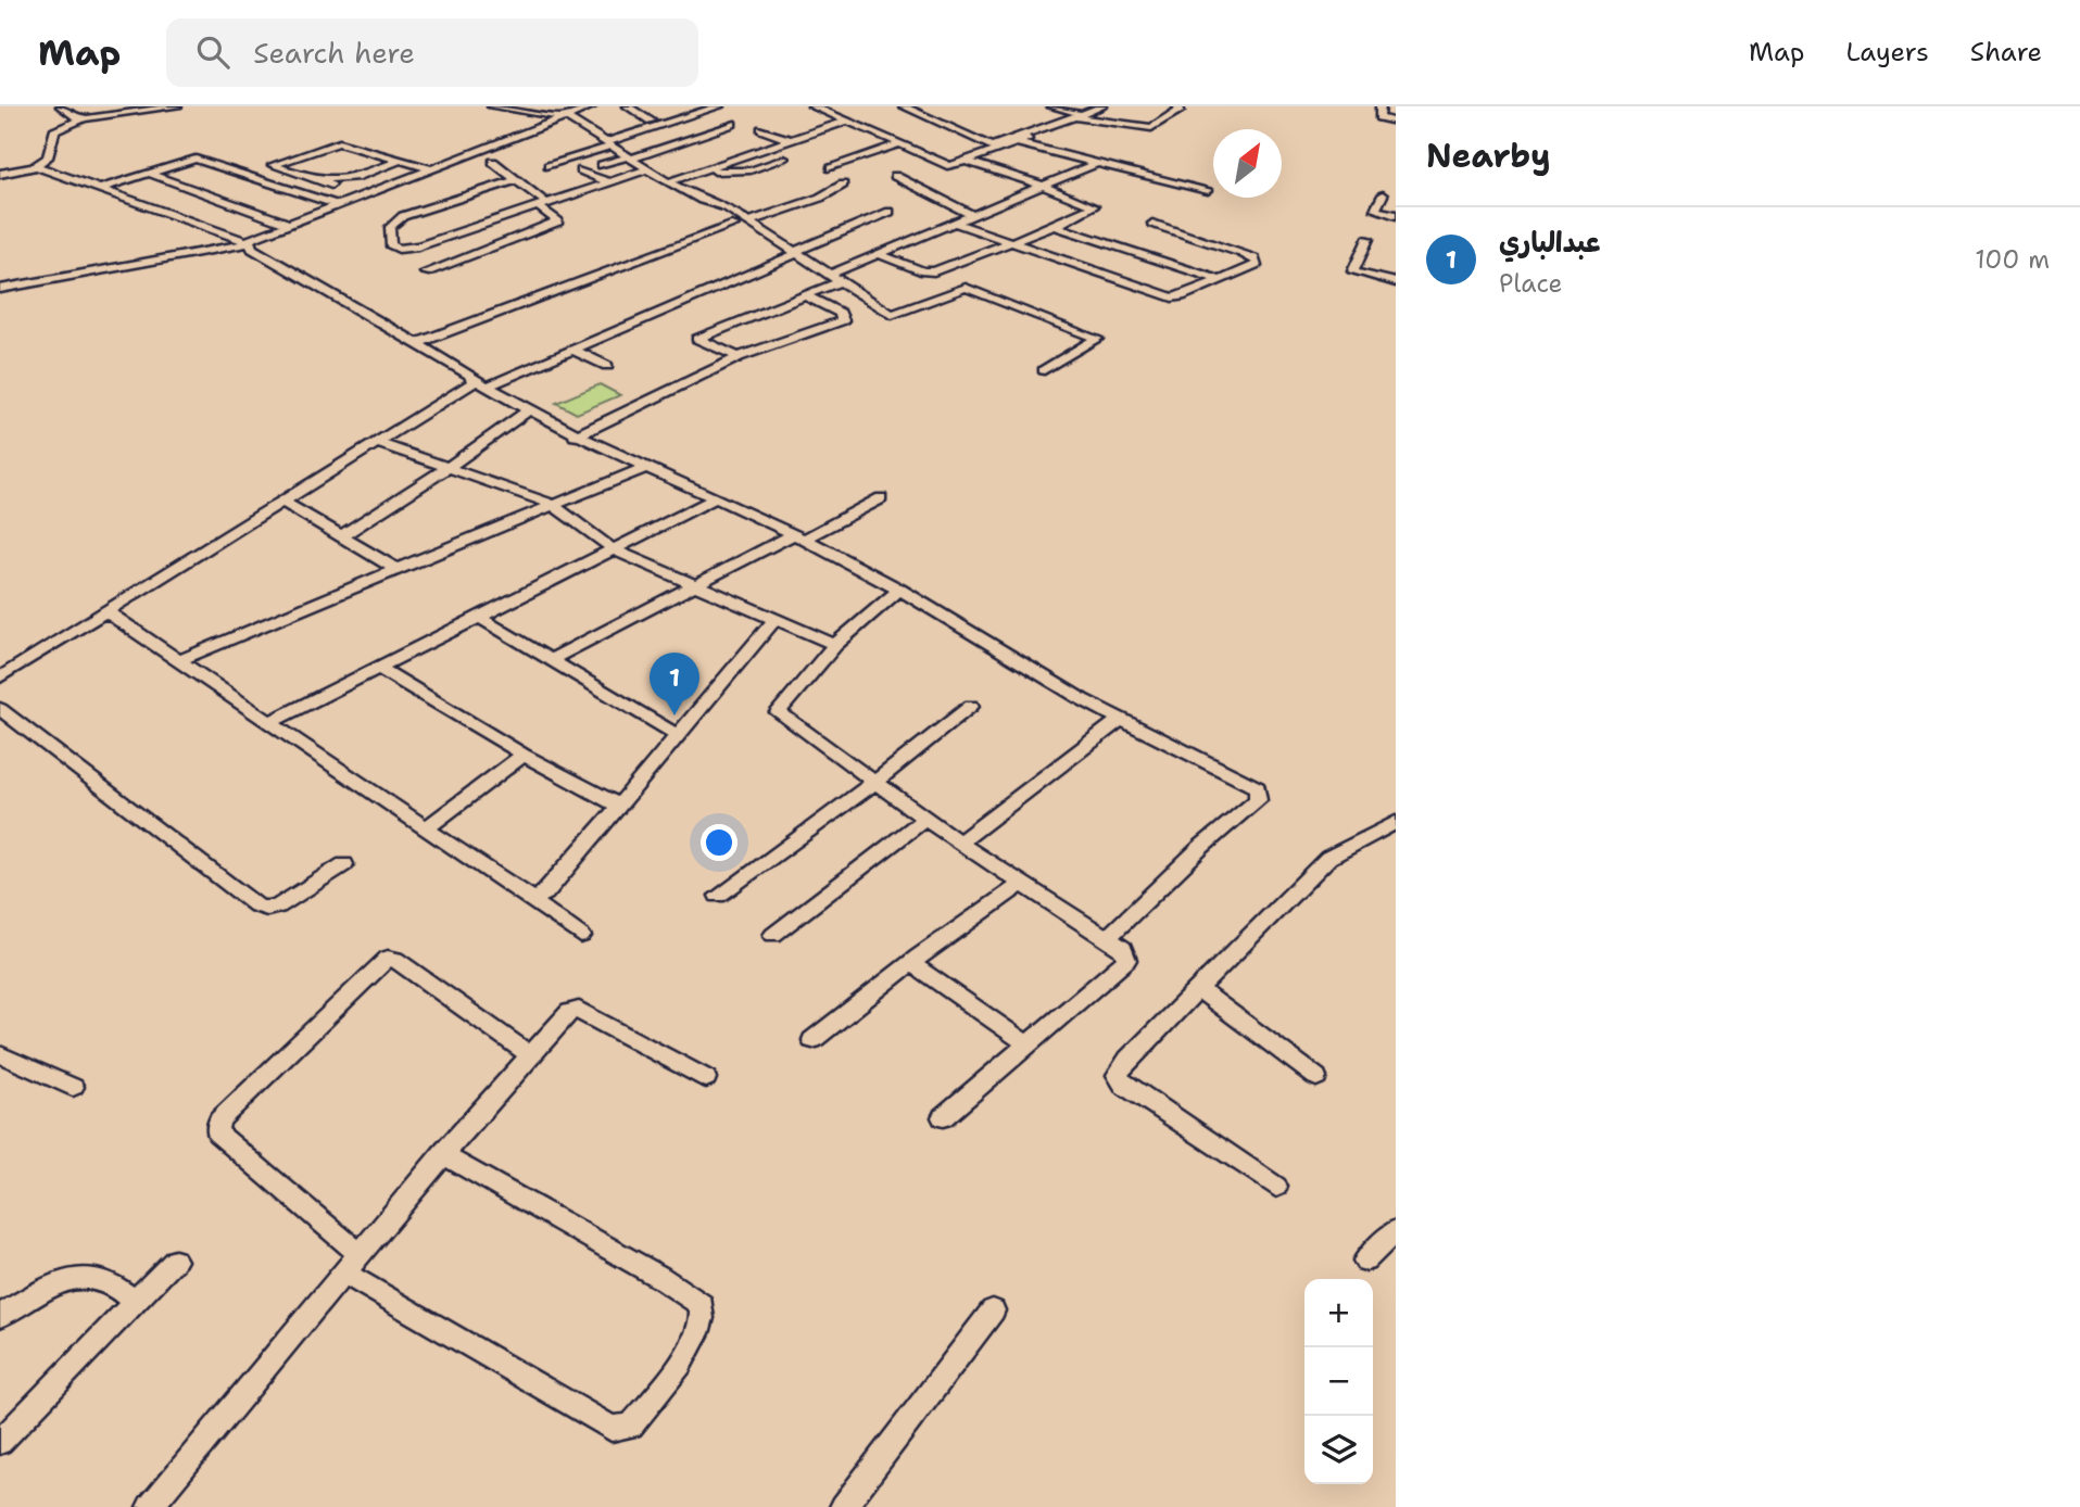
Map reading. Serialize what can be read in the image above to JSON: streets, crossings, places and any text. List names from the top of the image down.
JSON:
{
  "north": "top right",
  "page": {
    "header": "Map",
    "search": "Search here",
    "nav": ["Map", "Layers", "Share"],
    "heading": "Nearby",
    "list": [
      {
        "mark": "1",
        "name": "عبدالباري",
        "note": "Place",
        "value": "100 m"
      }
    ],
    "pins": "1",
    "map_buttons": ["+", "−"]
  }
}
